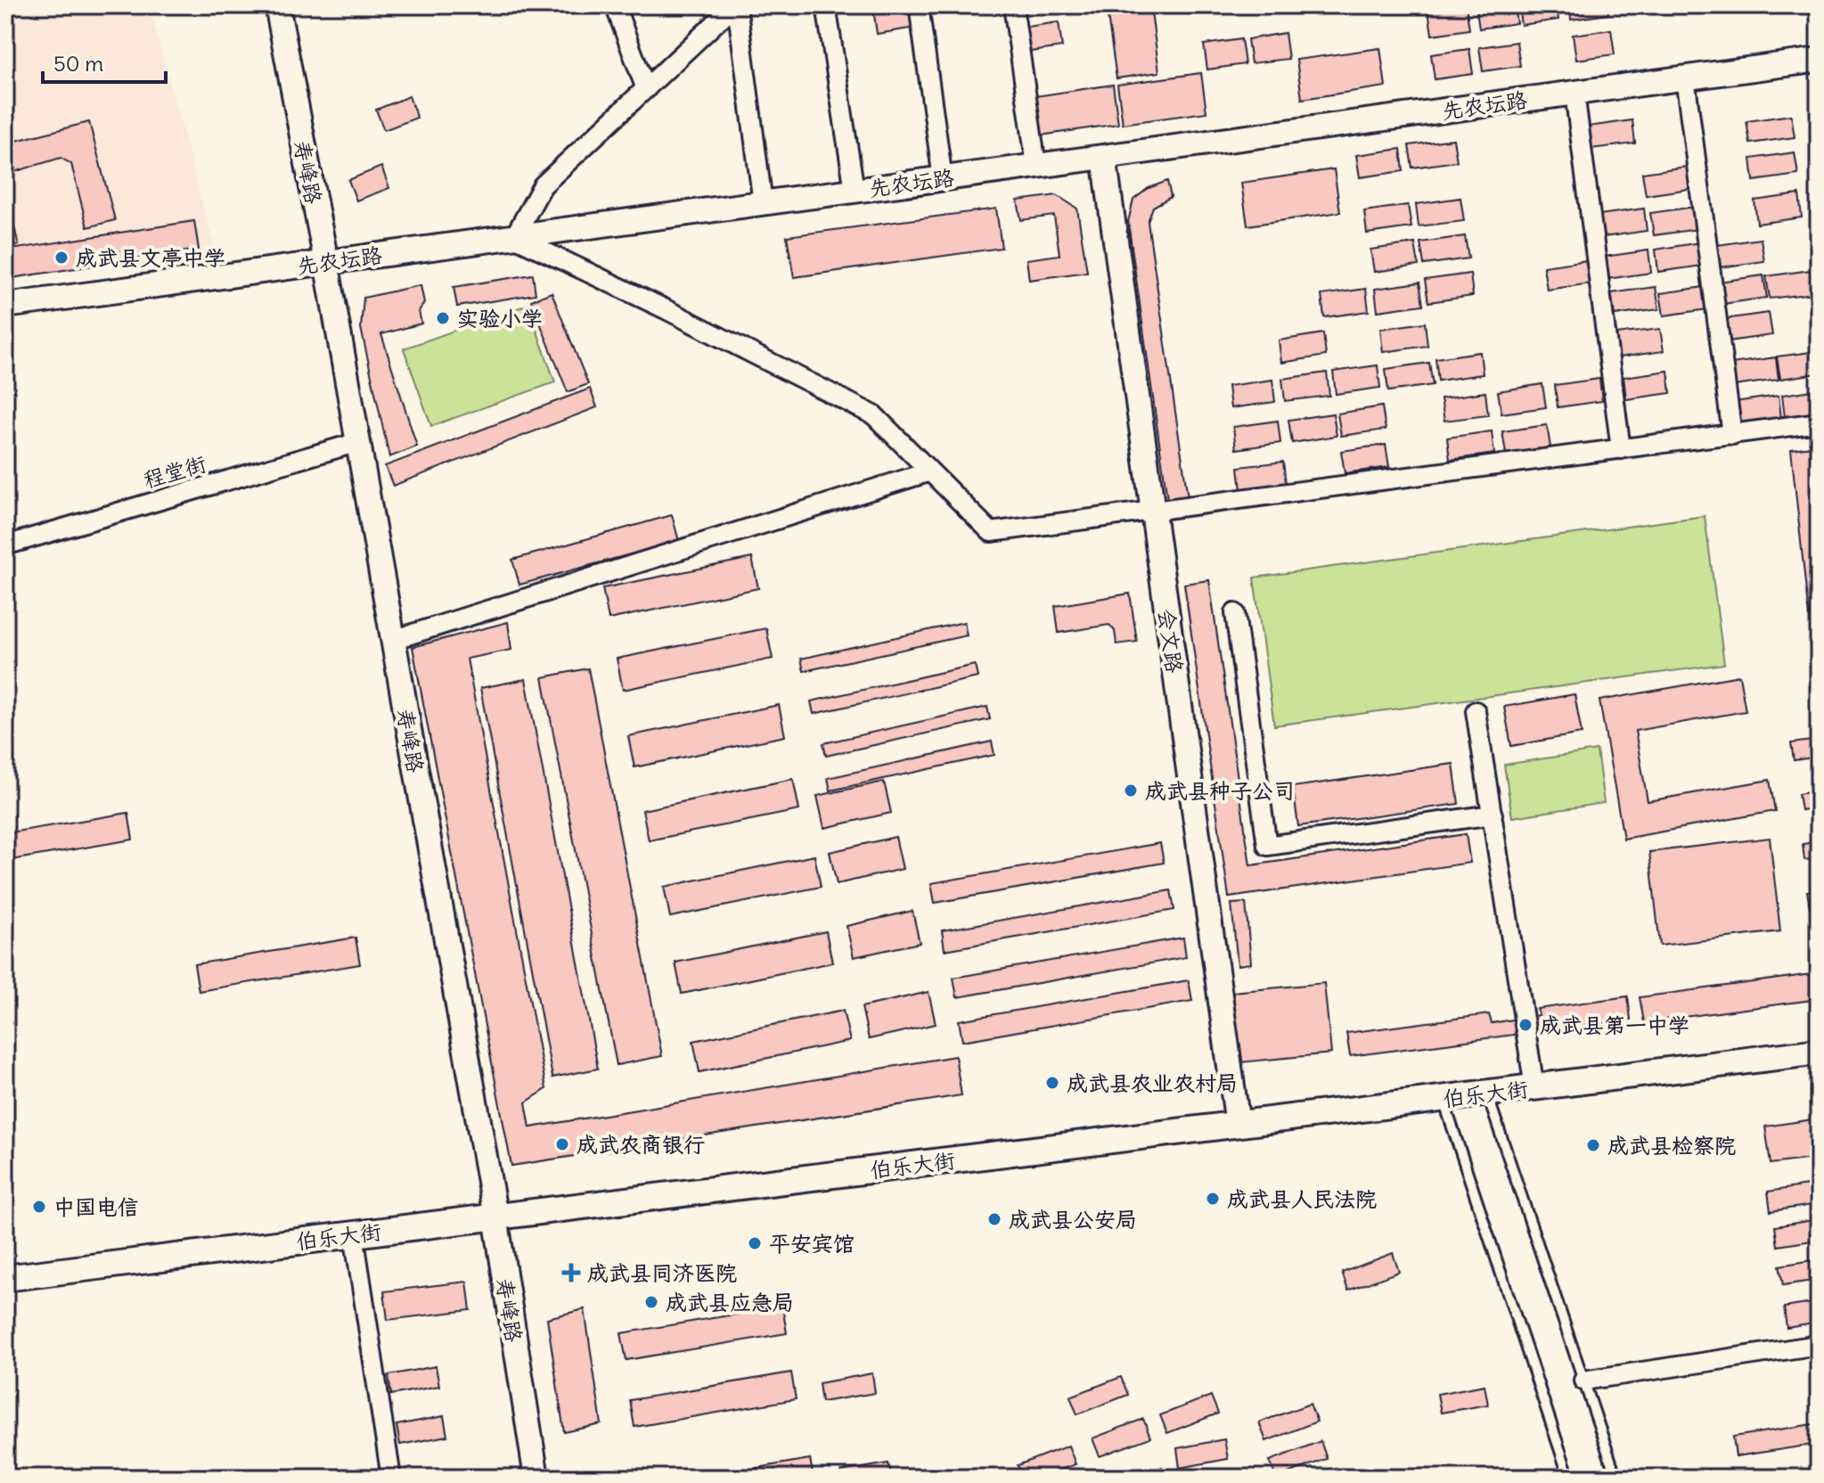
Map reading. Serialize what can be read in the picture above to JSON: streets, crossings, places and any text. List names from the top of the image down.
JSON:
{
  "streets": {
    "main road": ["伯乐大街"],
    "street": [
      "先农坛路",
      "寿峰路",
      "程堂街",
      "会文路"
    ]
  },
  "crossings": [
    ["先农坛路", "寿峰路"],
    ["先农坛路", "会文路"],
    ["寿峰路", "程堂街"],
    ["寿峰路", "伯乐大街"],
    ["会文路", "伯乐大街"]
  ],
  "places": {
    "other": [
      "成武县文亭中学",
      "实验小学",
      "成武县种子公司",
      "成武县第一中学",
      "成武县农业农村局",
      "成武农商银行",
      "成武县检察院",
      "成武县人民法院",
      "中国电信",
      "成武县公安局",
      "平安宾馆",
      "成武县应急局"
    ],
    "health": ["成武县同济医院"]
  },
  "scale_bar": "50 m"
}
